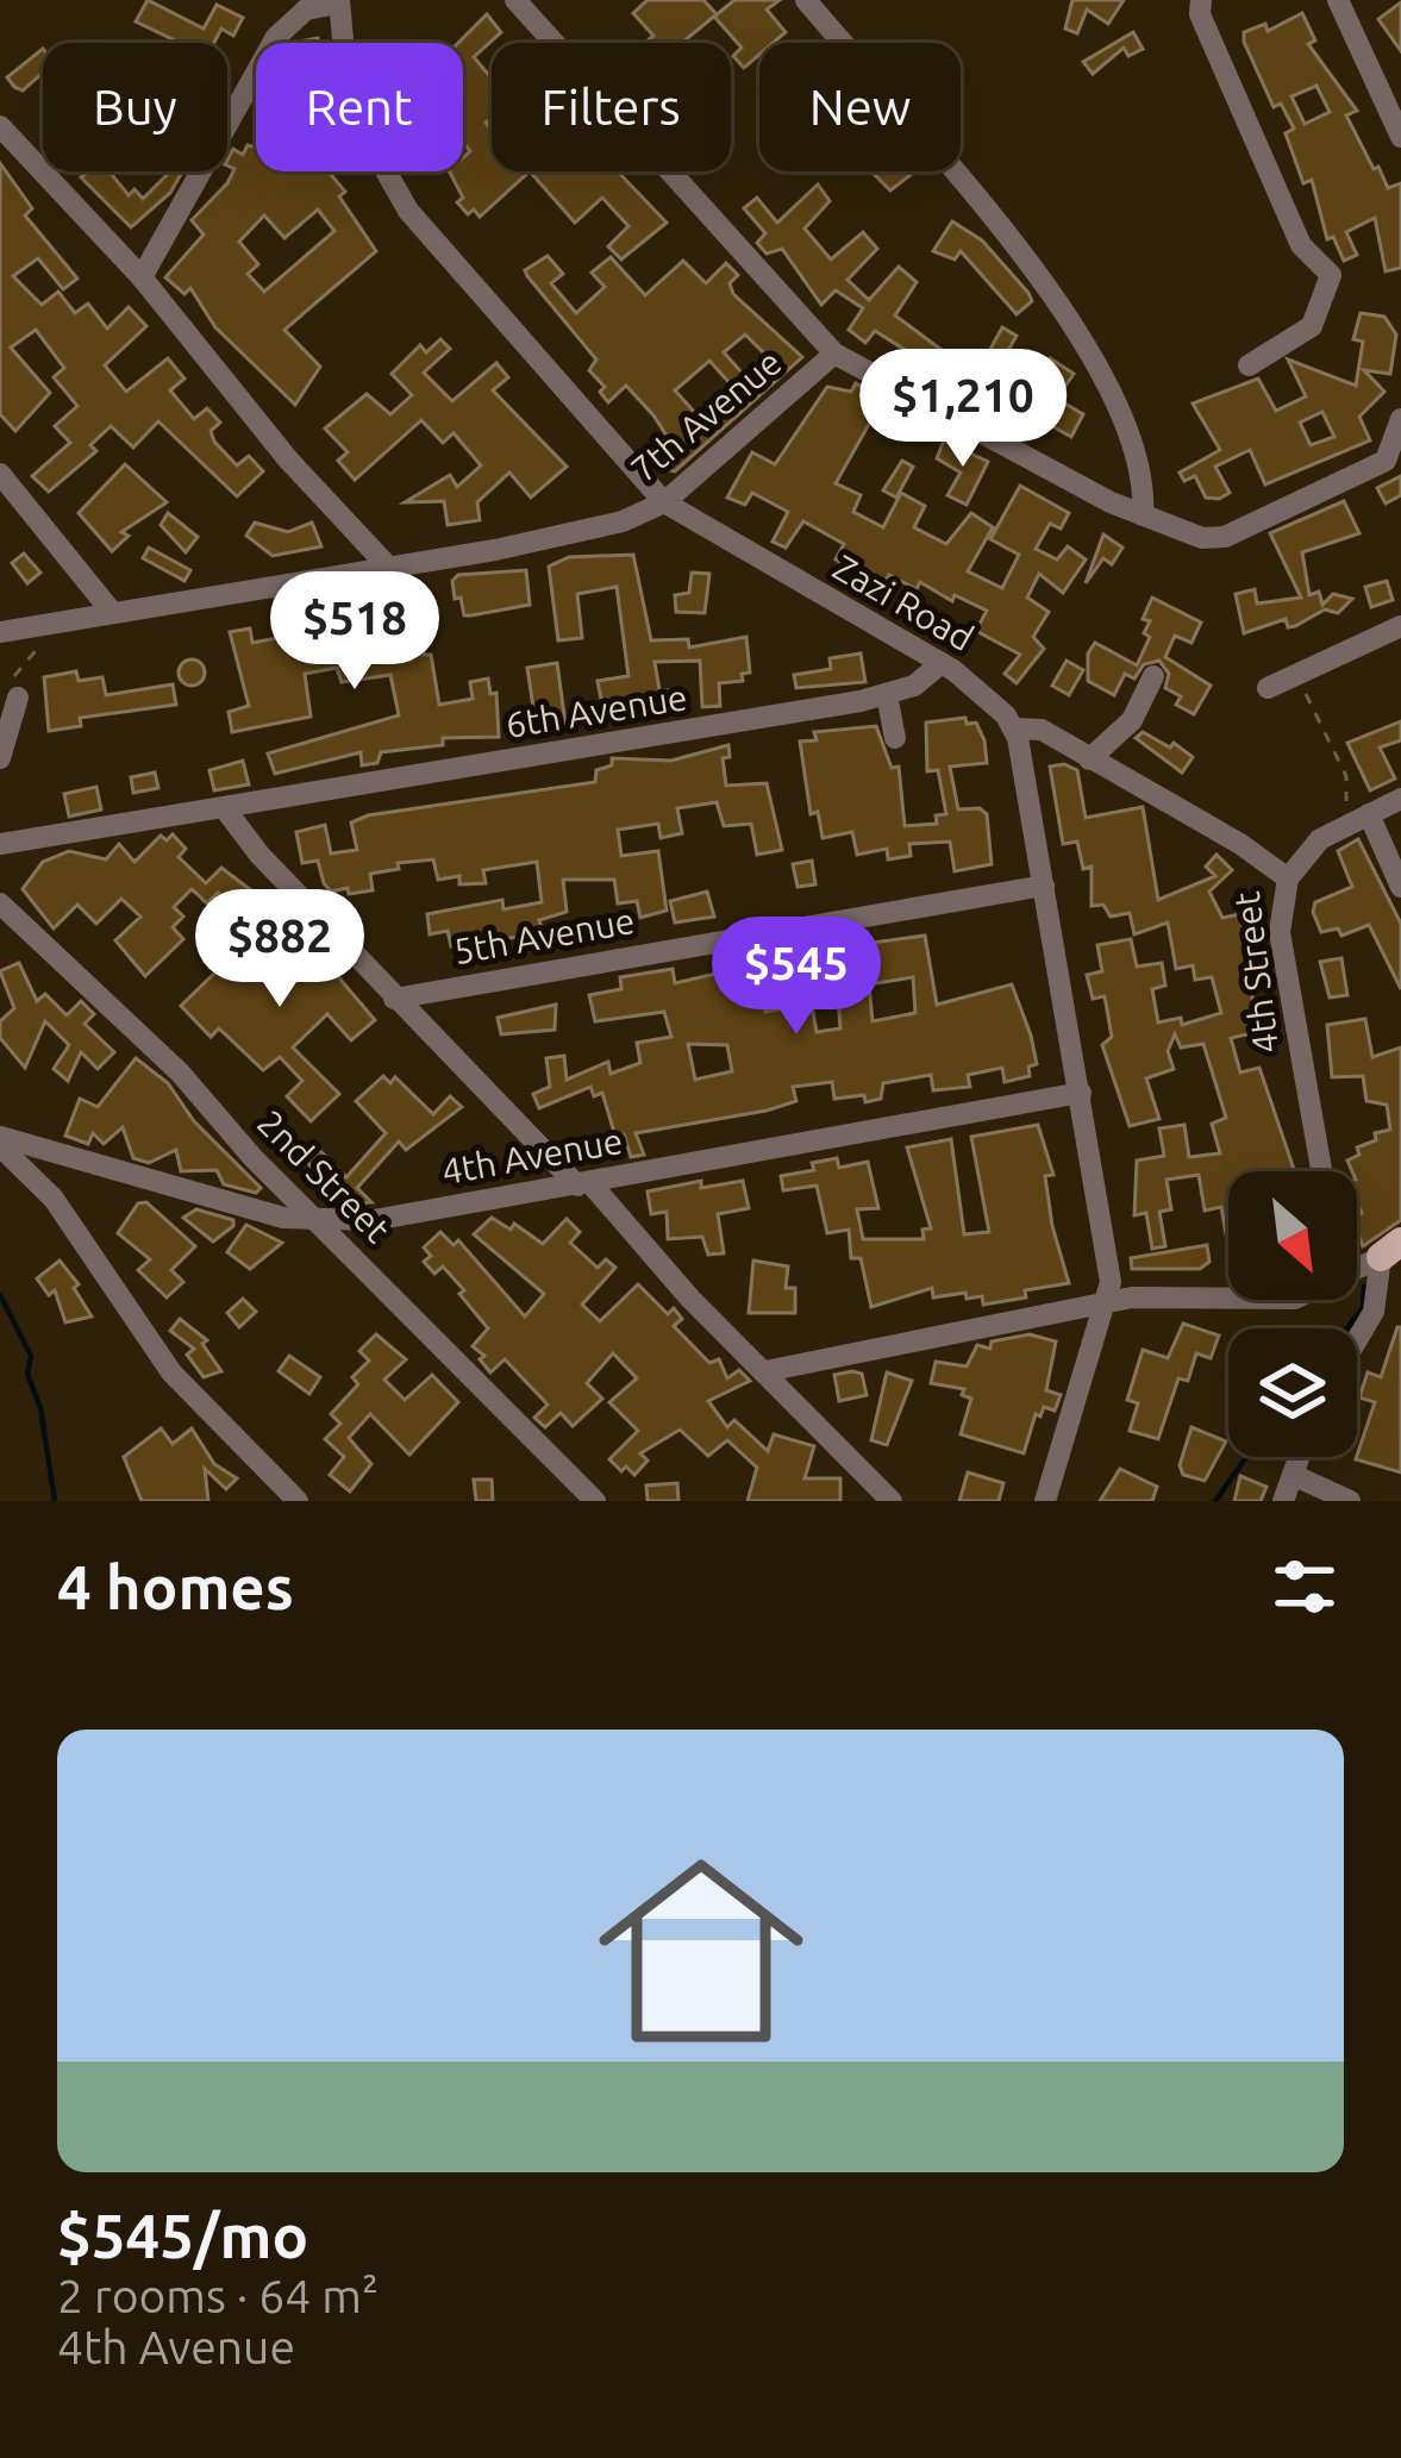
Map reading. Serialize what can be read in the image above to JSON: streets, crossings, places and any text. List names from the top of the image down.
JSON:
{
  "streets": {
    "street": [
      "7th Avenue",
      "Zazi Road",
      "6th Avenue",
      "5th Avenue",
      "4th Street",
      "4th Avenue",
      "2nd Street"
    ]
  },
  "crossings": [
    ["7th Avenue", "Zazi Road"],
    ["Zazi Road", "6th Avenue"],
    ["Zazi Road", "4th Street"],
    ["4th Avenue", "2nd Street"]
  ],
  "north": "bottom right",
  "page": {
    "chip": [
      "Buy",
      "Rent",
      "Filters",
      "New"
    ],
    "price": [
      "$1,210",
      "$518",
      "$882",
      "$545"
    ],
    "heading": "4 homes",
    "list": [
      {
        "name": "$545/mo",
        "note": "2 rooms · 64 m² · 4th Avenue"
      }
    ]
  }
}
